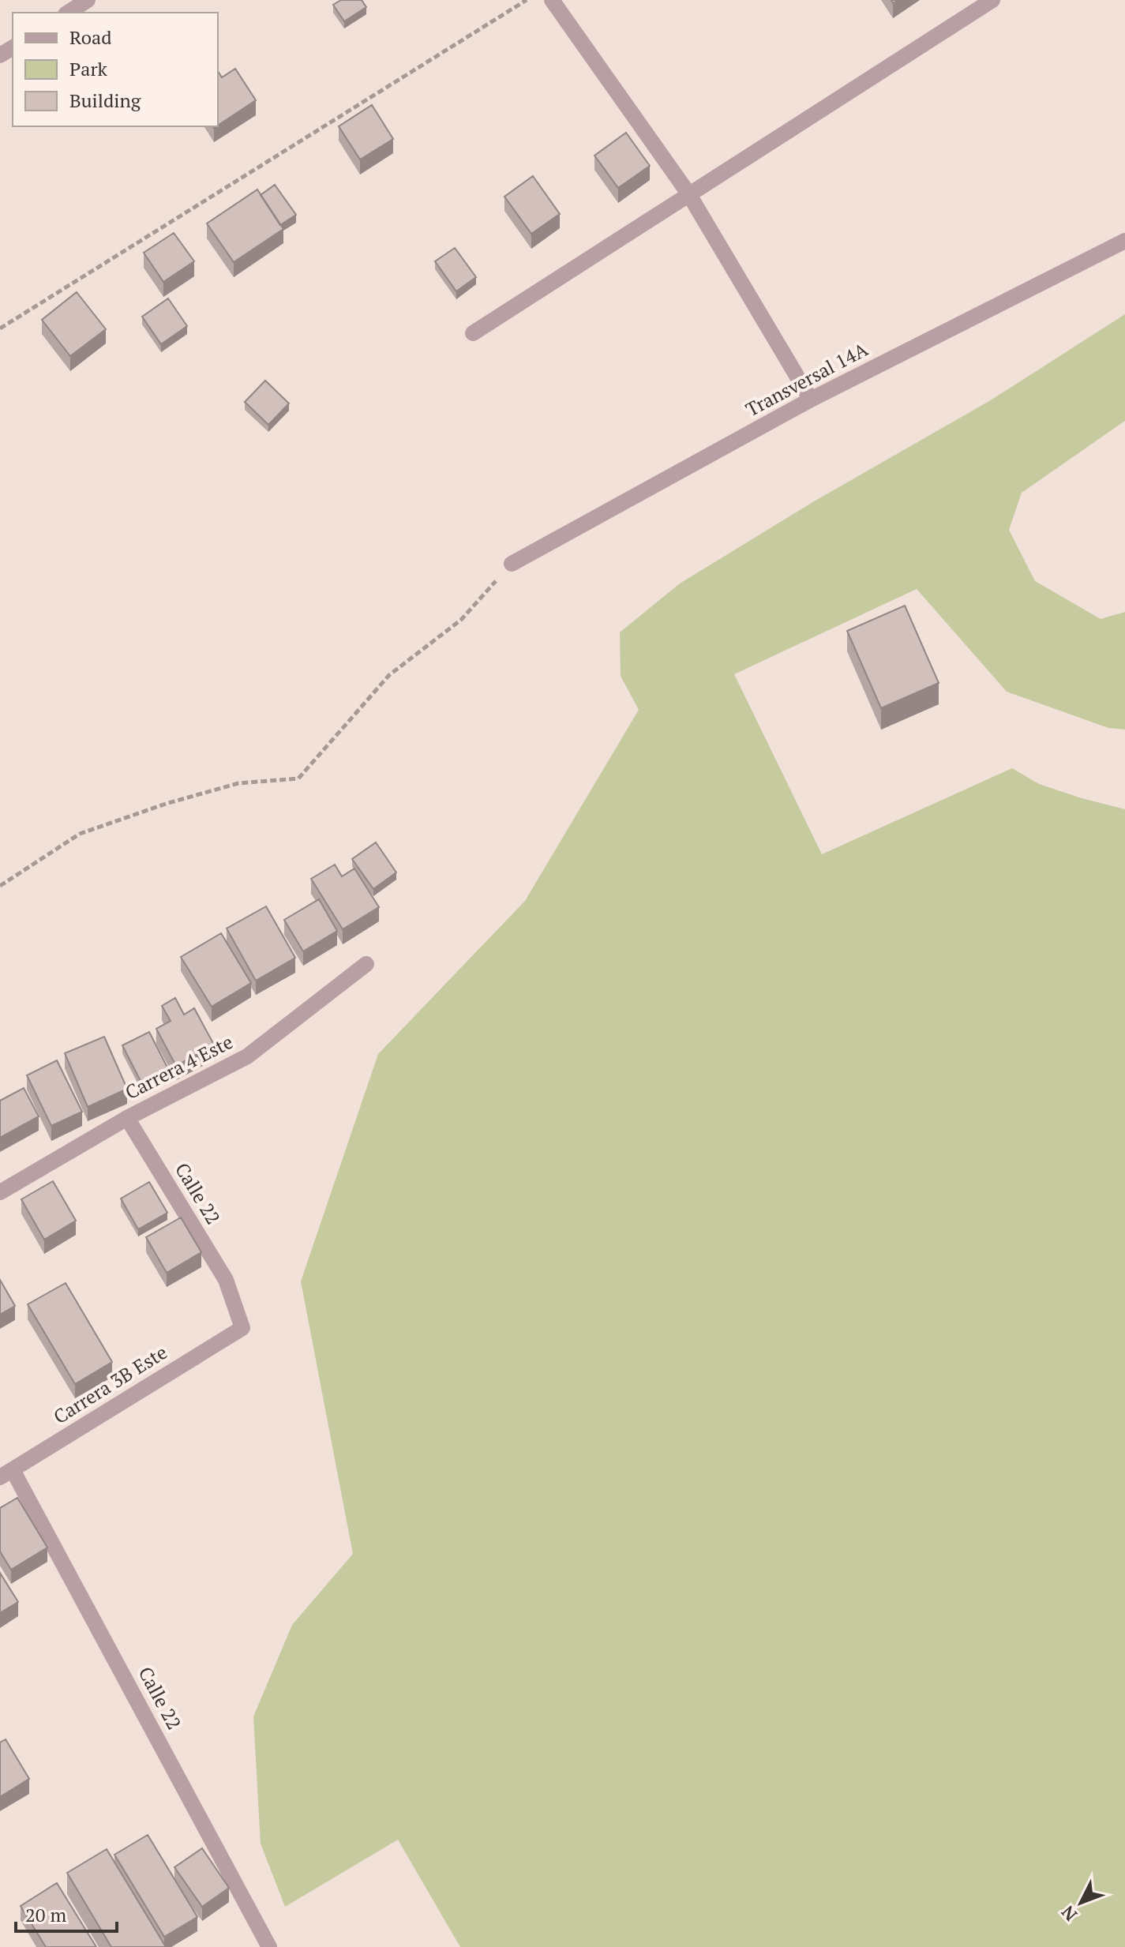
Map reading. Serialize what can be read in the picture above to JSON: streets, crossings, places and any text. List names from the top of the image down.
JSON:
{
  "streets": {
    "street": [
      "Transversal 14A",
      "Carrera 4 Este",
      "Calle 22",
      "Carrera 3B Este"
    ]
  },
  "crossings": [
    ["Carrera 4 Este", "Calle 22"],
    ["Calle 22", "Carrera 3B Este"]
  ],
  "legend": ["Road", "Park", "Building"],
  "scale_bar": "20 m",
  "north": "bottom left"
}
